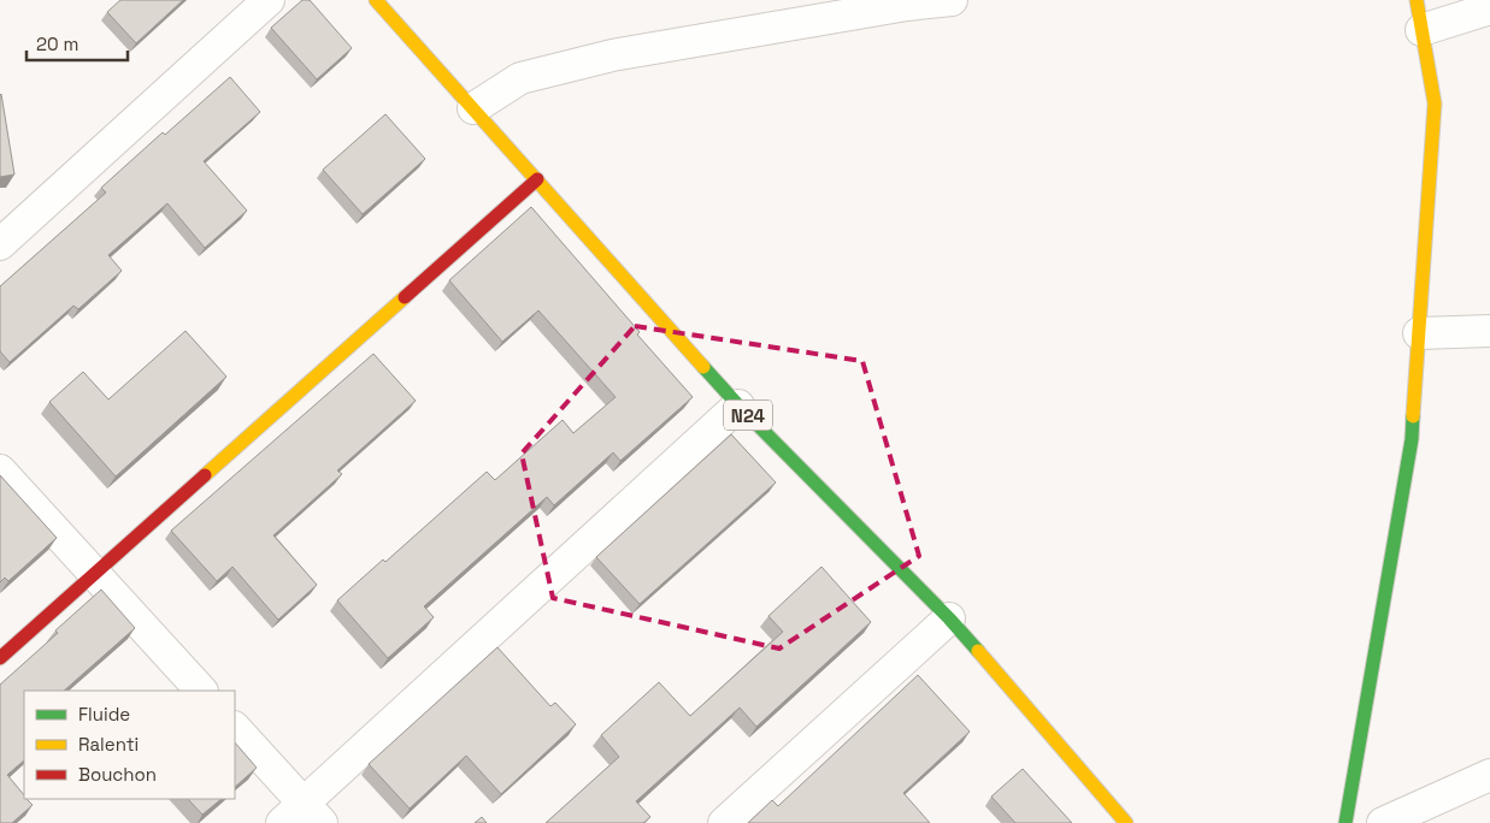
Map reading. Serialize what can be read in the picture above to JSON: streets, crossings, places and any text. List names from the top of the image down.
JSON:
{
  "streets": {
    "street": ["N24"]
  },
  "legend": ["Fluide", "Ralenti", "Bouchon"],
  "scale_bar": "20 m"
}
